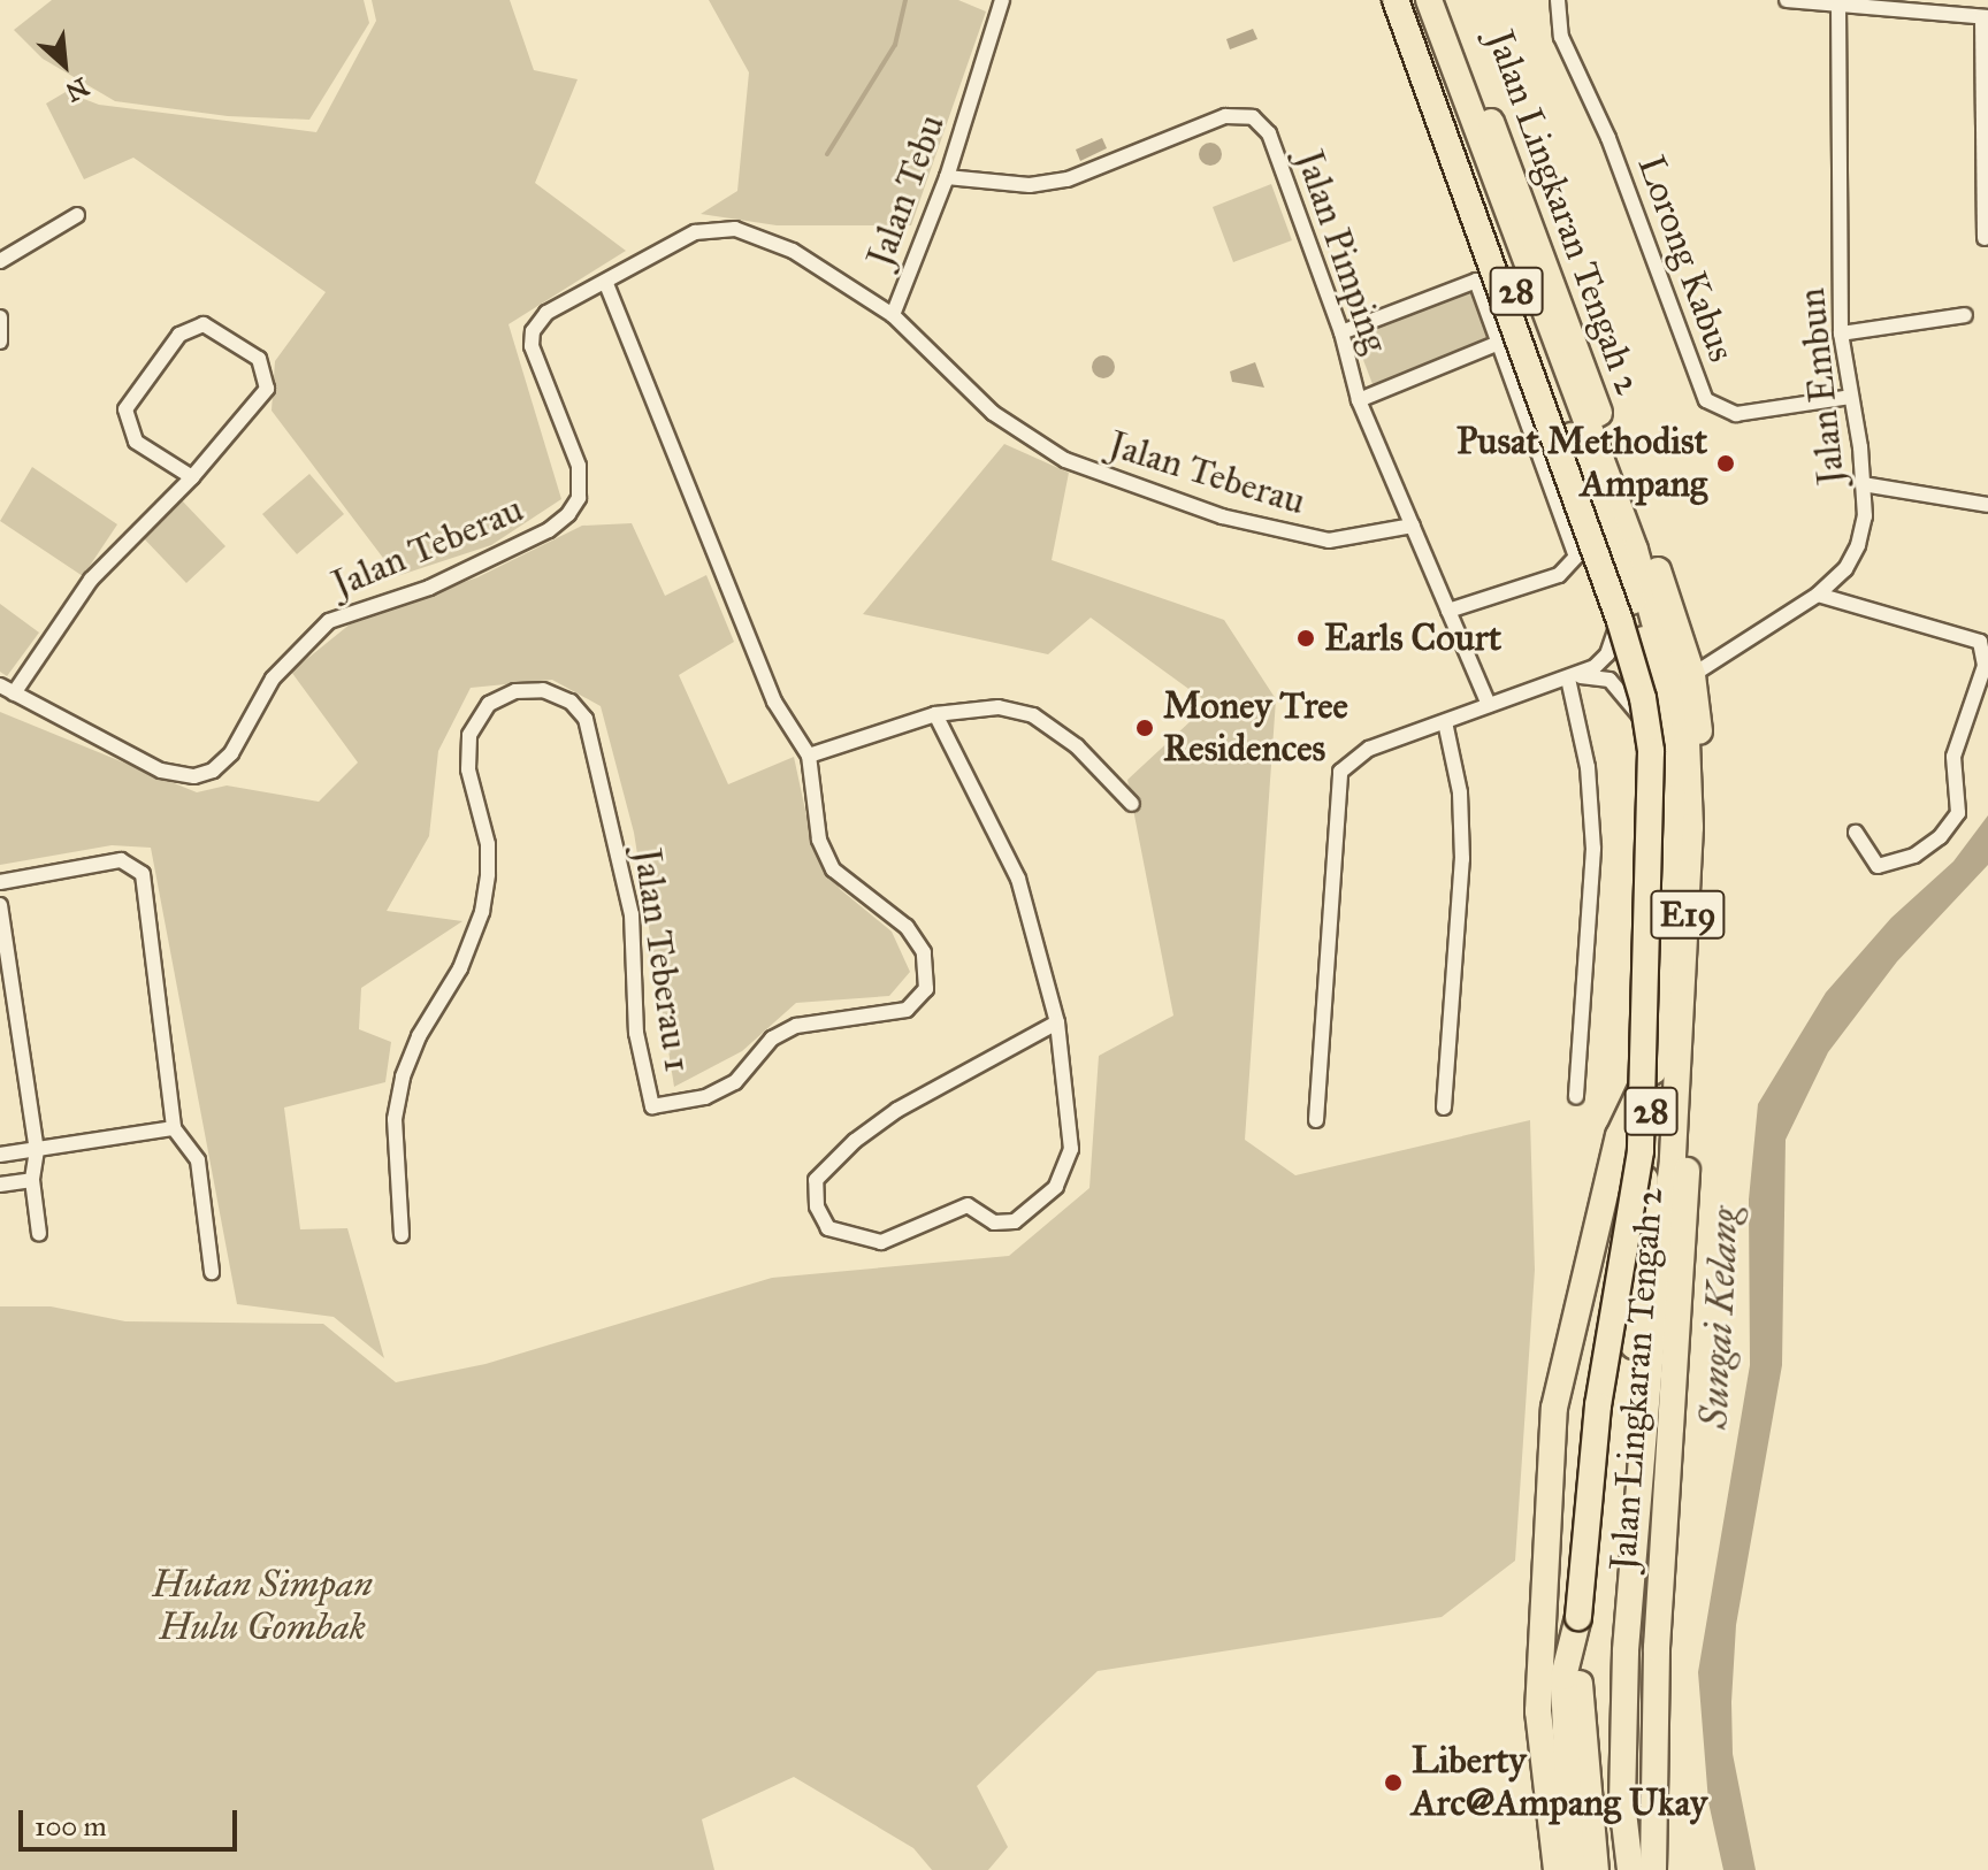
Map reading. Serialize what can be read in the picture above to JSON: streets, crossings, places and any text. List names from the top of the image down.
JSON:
{
  "streets": {
    "highway": ["Jalan Lingkaran Tengah 2", "28", "E19"],
    "street": [
      "Jalan Tebu",
      "Jalan Pimping",
      "Lorong Kabus",
      "Jalan Embun",
      "Jalan Teberau",
      "Jalan Teberau 1"
    ]
  },
  "crossings": [
    ["Jalan Tebu", "Jalan Pimping"],
    ["Jalan Tebu", "Jalan Teberau"],
    ["Jalan Lingkaran Tengah 2", "Jalan Embun"],
    ["Jalan Pimping", "Jalan Teberau"],
    ["Lorong Kabus", "Jalan Embun"],
    ["Jalan Teberau", "Jalan Teberau 1"]
  ],
  "water": ["Sungai Kelang"],
  "parks": ["Hutan Simpan Hulu Gombak"],
  "places": [
    "Pusat Methodist Ampang",
    "Earls Court",
    "Money Tree Residences",
    "Liberty Arc@Ampang Ukay"
  ],
  "scale_bar": "100 m",
  "north": "bottom right"
}
